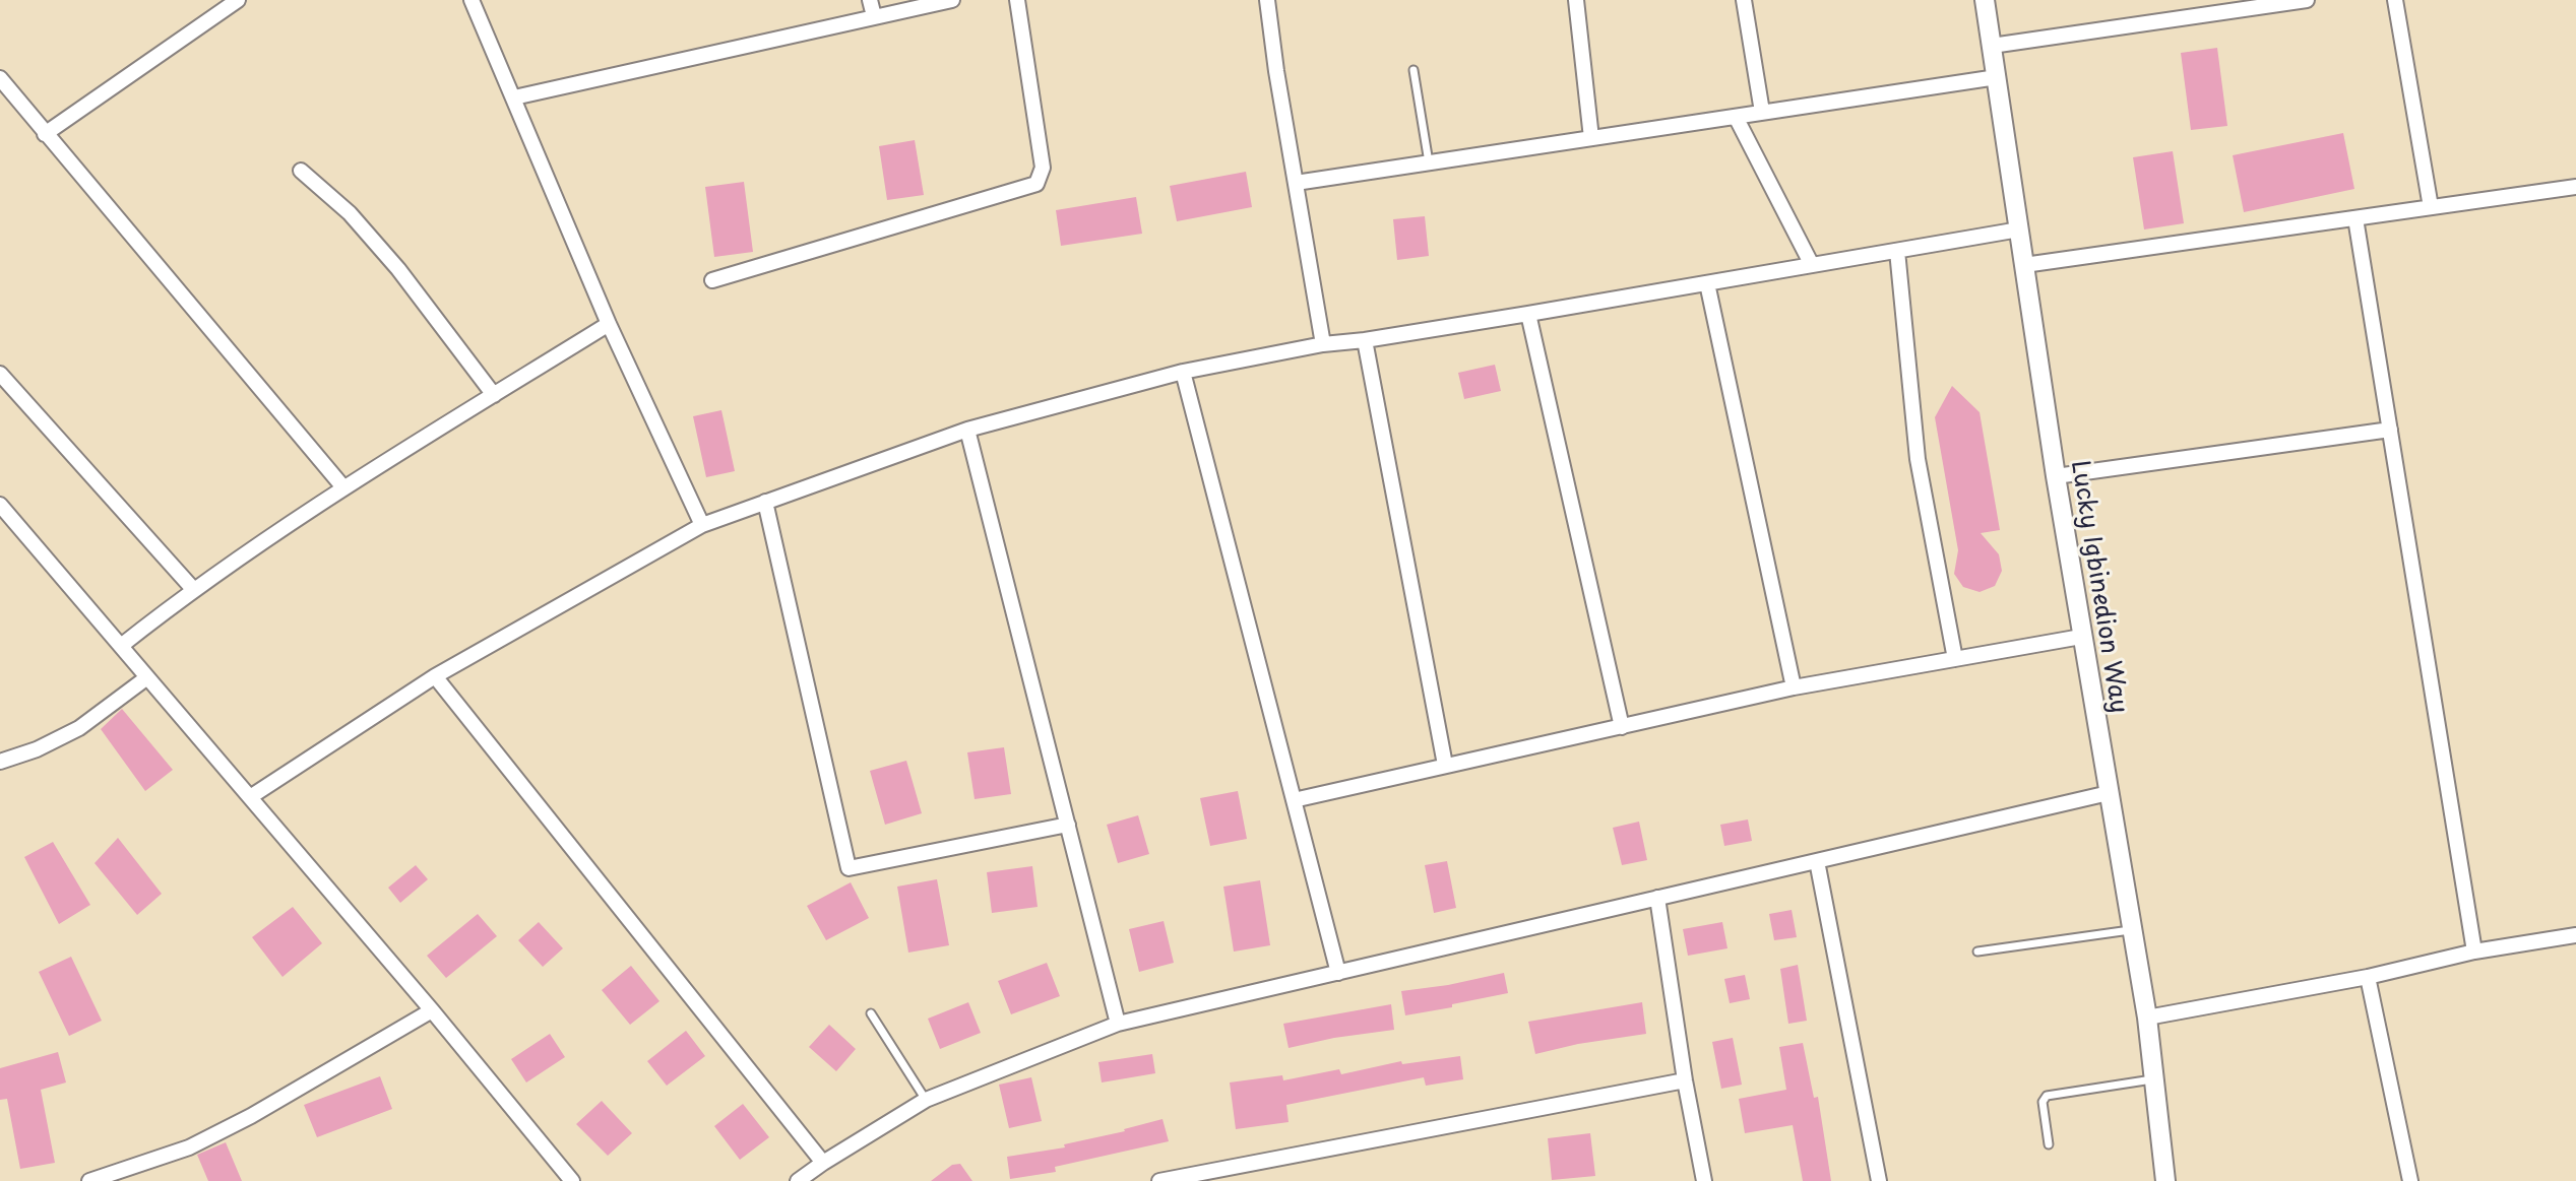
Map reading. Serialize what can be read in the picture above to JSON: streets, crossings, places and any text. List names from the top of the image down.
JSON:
{
  "streets": {
    "street": ["Lucky Igbinedion Way"]
  }
}
